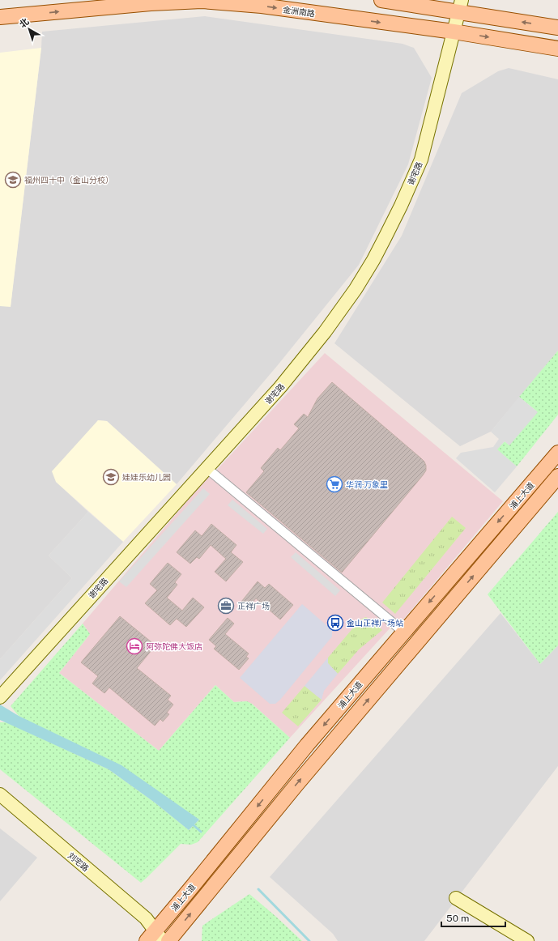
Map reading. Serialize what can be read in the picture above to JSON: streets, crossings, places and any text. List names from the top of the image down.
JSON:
{
  "streets": {
    "main road": ["金洲南路", "浦上大道"],
    "street": ["谢宅路", "刘宅路"]
  },
  "crossings": [
    ["金洲南路", "谢宅路"],
    ["浦上大道", "刘宅路"]
  ],
  "places": {
    "school or university": ["福州四十中（金山分校）", "娃娃乐幼儿园"],
    "supermarket": ["华润·万象里"],
    "office": ["正祥广场"],
    "bus stop": ["金山正祥广场站"],
    "hotel": ["阿弥陀佛大饭店"]
  },
  "scale_bar": "50 m",
  "north": "top left"
}
